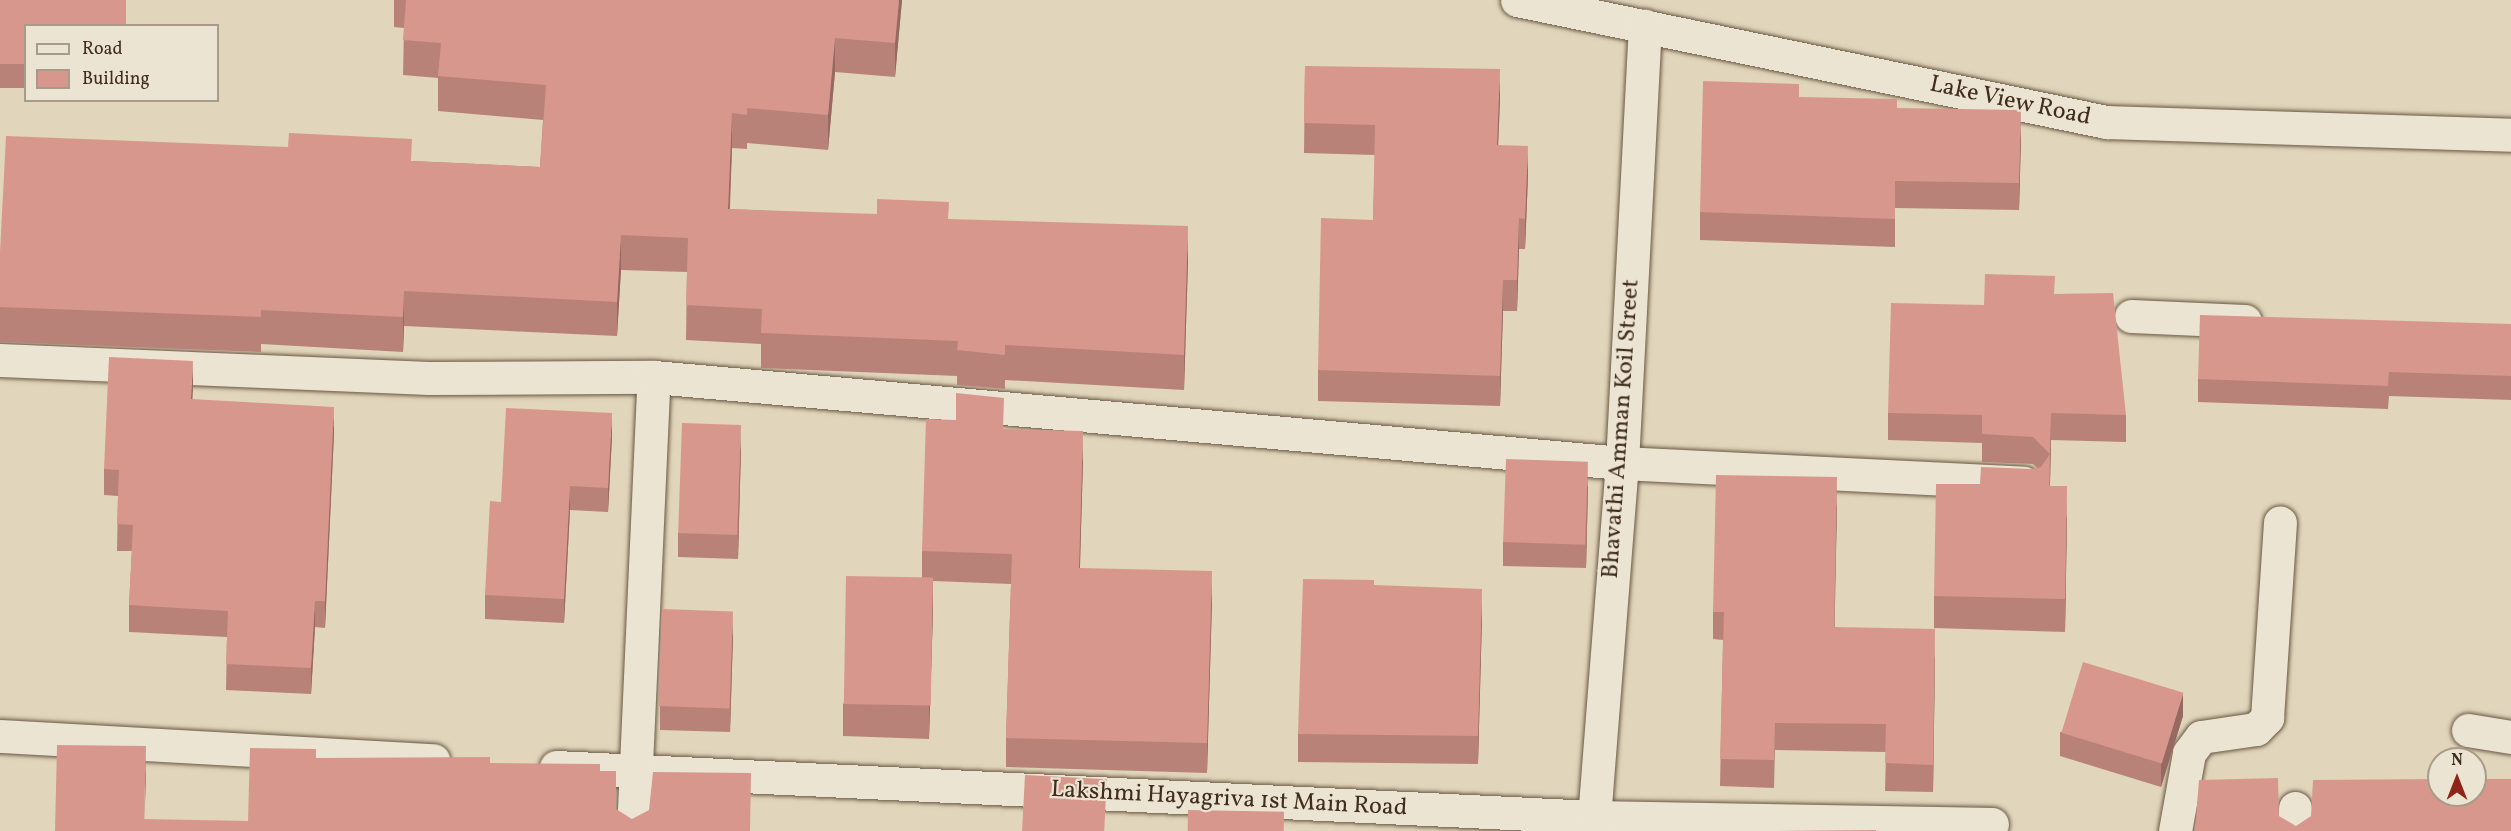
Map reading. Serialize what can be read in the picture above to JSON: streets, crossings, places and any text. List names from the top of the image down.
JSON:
{
  "streets": {
    "street": ["Lake View Road", "Bhavathi Amman Koil Street", "Lakshmi Hayagriva 1st Main Road"]
  },
  "crossings": [
    ["Lake View Road", "Bhavathi Amman Koil Street"],
    ["Bhavathi Amman Koil Street", "Lakshmi Hayagriva 1st Main Road"]
  ],
  "legend": ["Road", "Building"],
  "north": "top"
}
